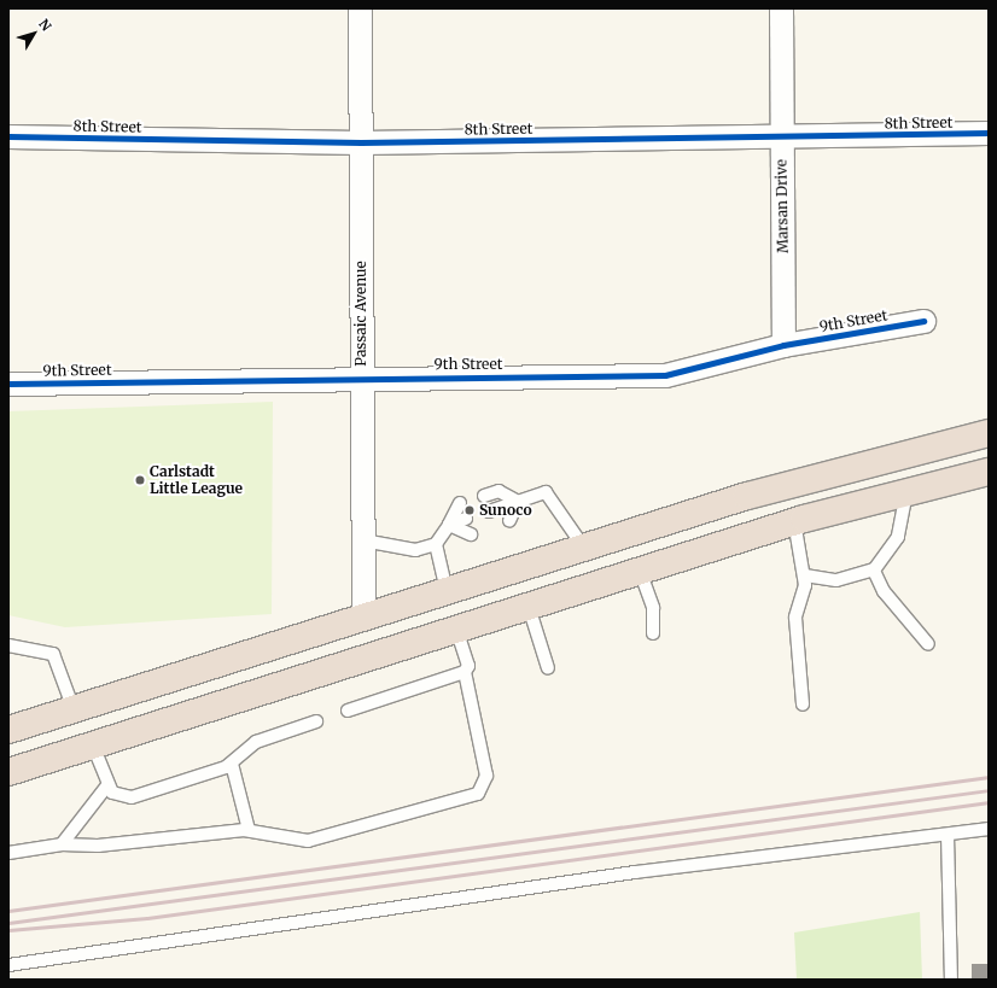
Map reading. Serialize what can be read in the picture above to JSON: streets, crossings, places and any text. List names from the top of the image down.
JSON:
{
  "streets": {
    "street": [
      "8th Street",
      "Marsan Drive",
      "Passaic Avenue",
      "9th Street"
    ]
  },
  "crossings": [
    ["8th Street", "Marsan Drive"],
    ["8th Street", "Passaic Avenue"],
    ["Marsan Drive", "9th Street"],
    ["Passaic Avenue", "9th Street"]
  ],
  "places": ["Carlstadt Little League", "Sunoco"],
  "north": "top right"
}
